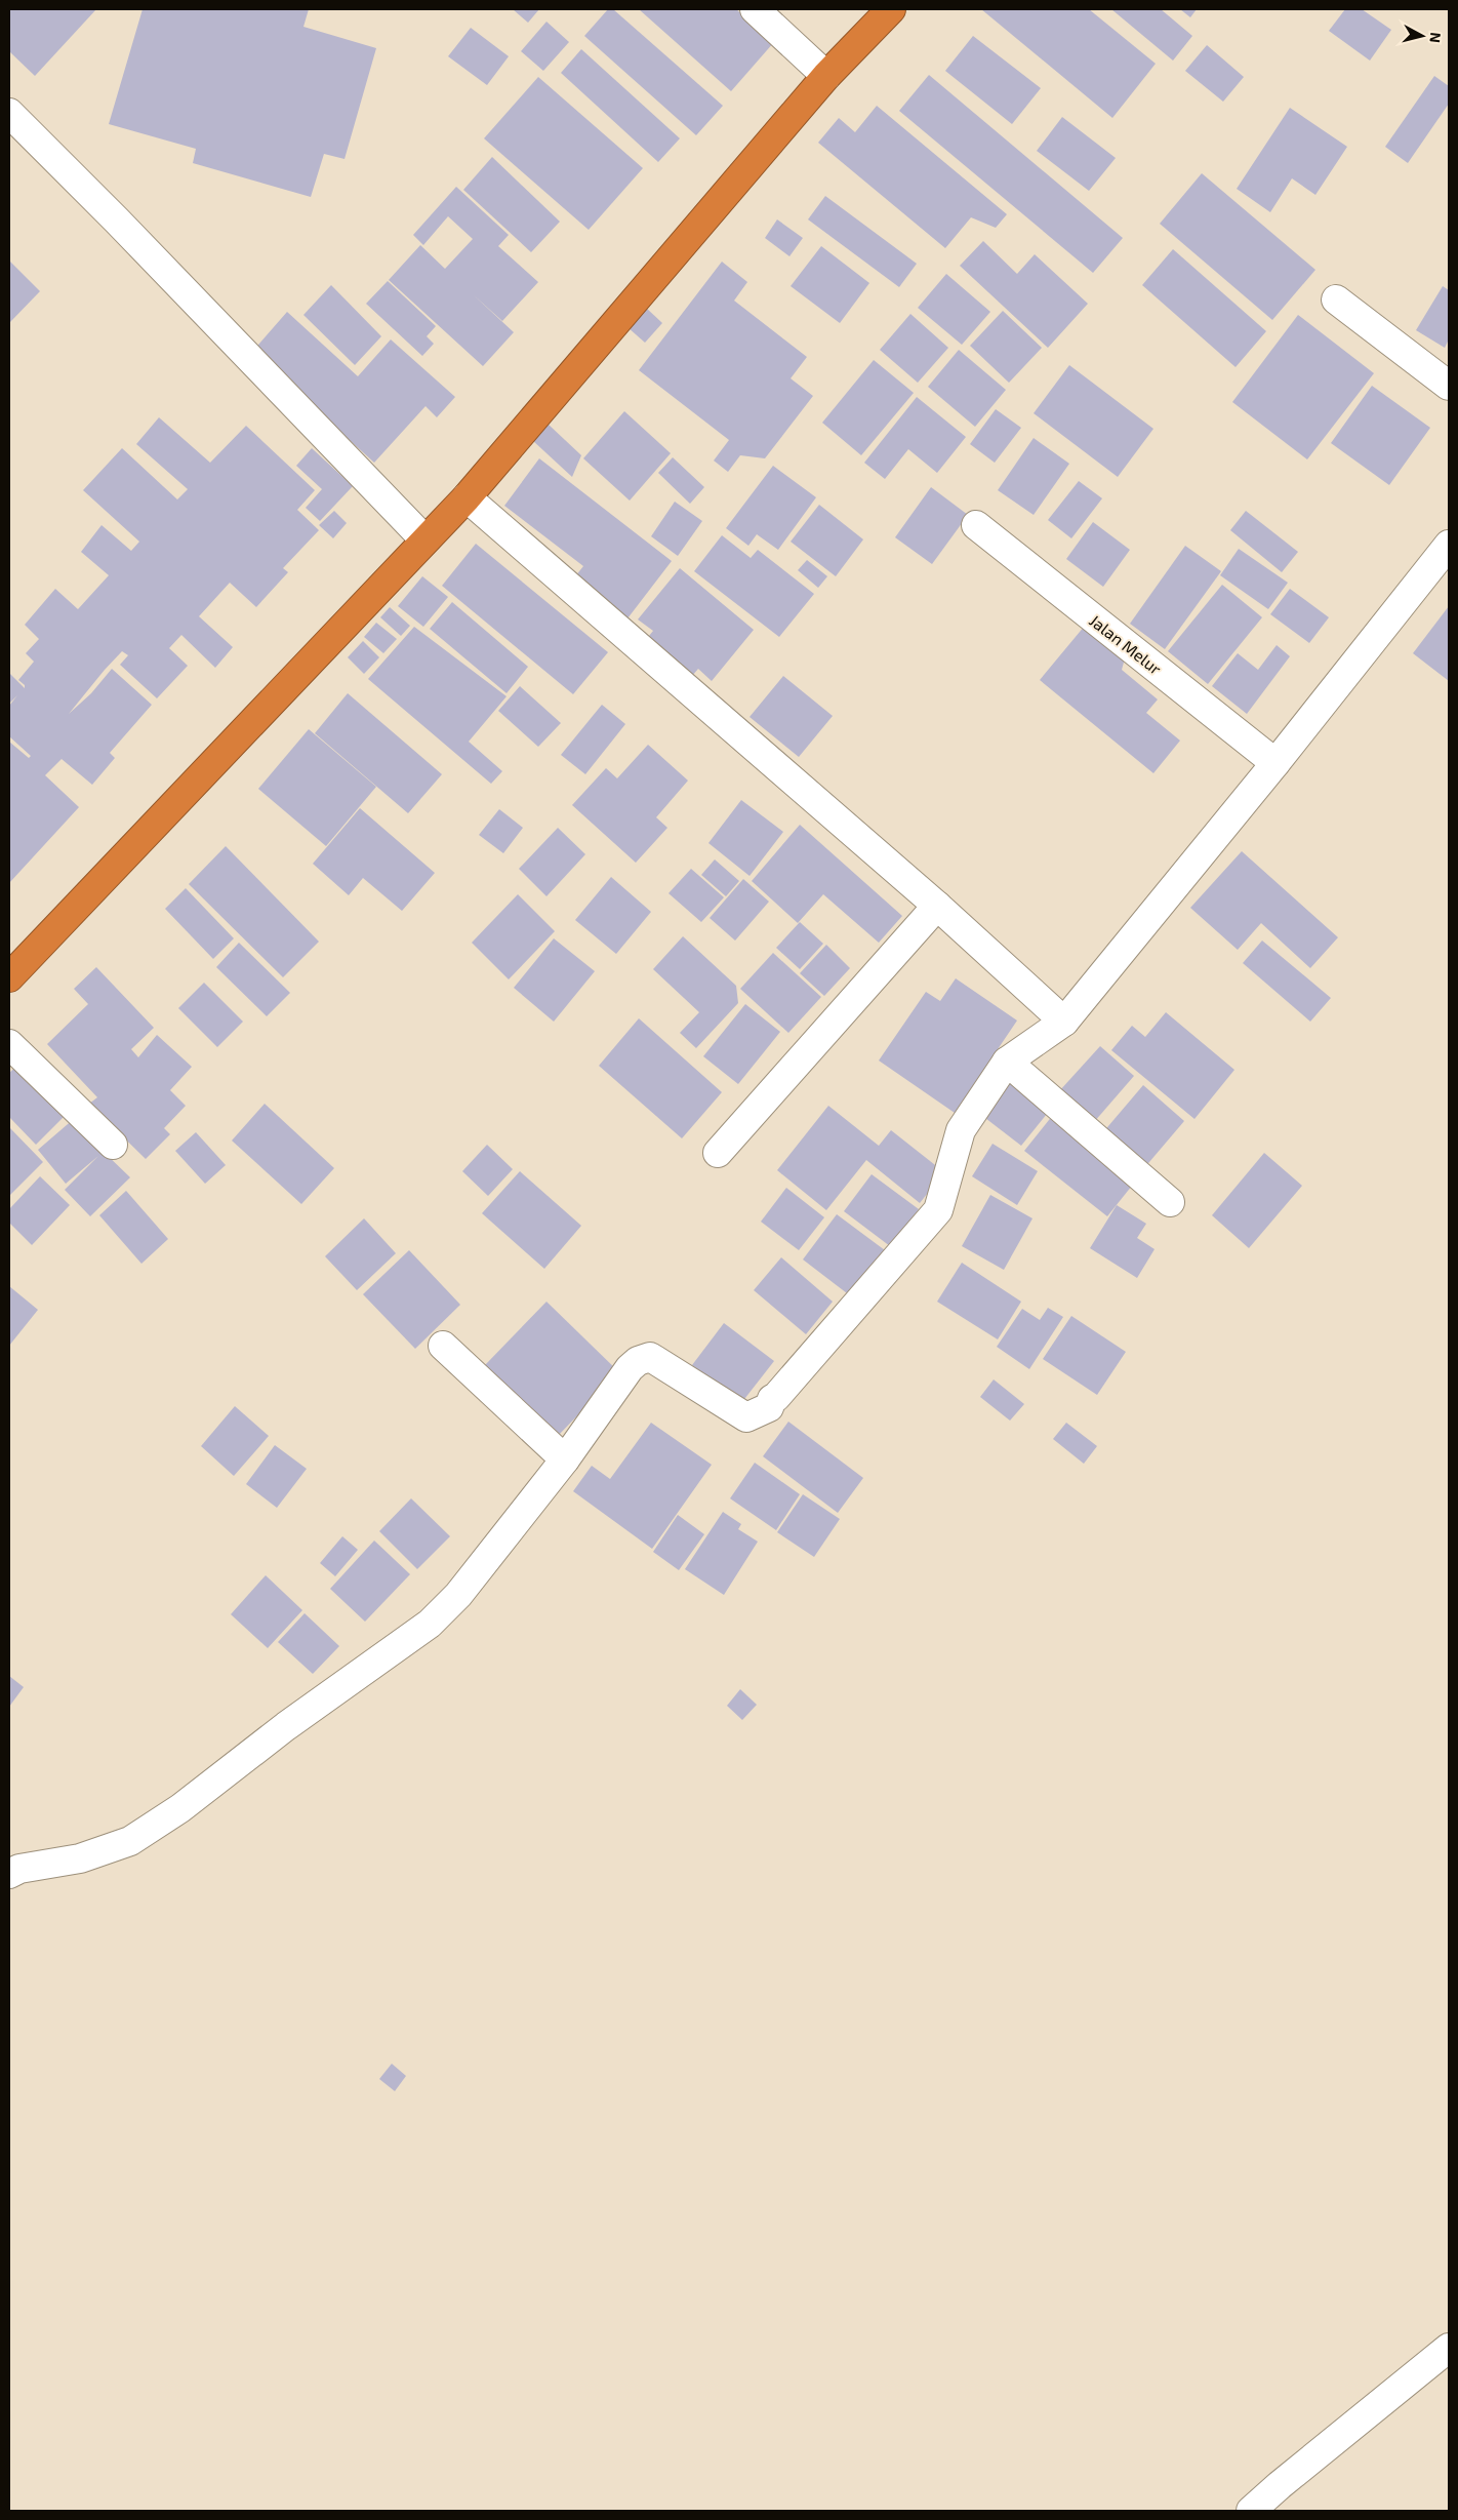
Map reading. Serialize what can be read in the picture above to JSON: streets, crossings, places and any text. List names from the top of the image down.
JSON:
{
  "streets": {
    "street": ["Jalan Melur"]
  },
  "north": "right"
}
